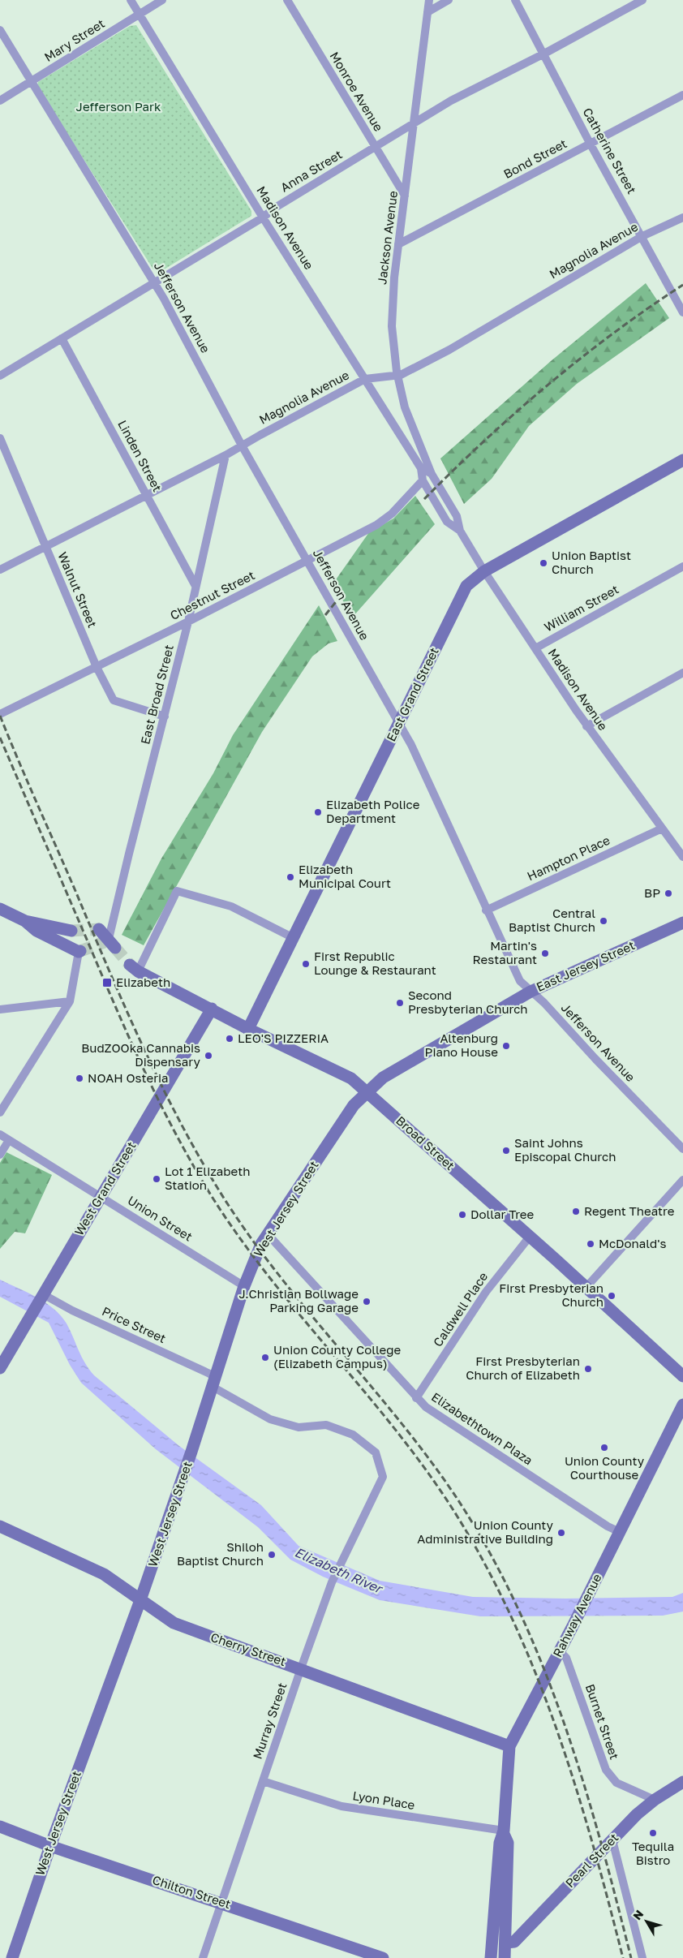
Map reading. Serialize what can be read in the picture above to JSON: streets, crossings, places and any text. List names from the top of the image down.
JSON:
{
  "streets": {
    "street": [
      "Mary Street",
      "Monroe Avenue",
      "Catherine Street",
      "Bond Street",
      "Anna Street",
      "Madison Avenue",
      "Jackson Avenue",
      "Magnolia Avenue",
      "Jefferson Avenue",
      "Linden Street",
      "Walnut Street",
      "Chestnut Street",
      "William Street",
      "East Broad Street",
      "East Grand Street",
      "Hampton Place",
      "East Jersey Street",
      "Broad Street",
      "West Grand Street",
      "West Jersey Street",
      "Union Street",
      "Caldwell Place",
      "Price Street",
      "Elizabethtown Plaza",
      "Rahway Avenue",
      "Cherry Street",
      "Murray Street",
      "Burnet Street",
      "Lyon Place",
      "Pearl Street",
      "Chilton Street"
    ]
  },
  "crossings": [
    ["Mary Street", "Madison Avenue"],
    ["Mary Street", "Jefferson Avenue"],
    ["Monroe Avenue", "Anna Street"],
    ["Monroe Avenue", "Jackson Avenue"],
    ["Catherine Street", "Bond Street"],
    ["Catherine Street", "Anna Street"],
    ["Catherine Street", "Magnolia Avenue"],
    ["Bond Street", "Jackson Avenue"],
    ["Anna Street", "Madison Avenue"],
    ["Anna Street", "Jackson Avenue"],
    ["Anna Street", "Jefferson Avenue"],
    ["Anna Street", "Linden Street"],
    ["Madison Avenue", "Jackson Avenue"],
    ["Madison Avenue", "Magnolia Avenue"],
    ["Madison Avenue", "Chestnut Street"],
    ["Madison Avenue", "William Street"],
    ["Madison Avenue", "East Grand Street"],
    ["Madison Avenue", "Hampton Place"],
    ["Jackson Avenue", "Magnolia Avenue"],
    ["Magnolia Avenue", "Jefferson Avenue"],
    ["Magnolia Avenue", "Linden Street"],
    ["Magnolia Avenue", "Walnut Street"],
    ["Magnolia Avenue", "East Broad Street"],
    ["Jefferson Avenue", "Chestnut Street"],
    ["Jefferson Avenue", "East Grand Street"],
    ["Jefferson Avenue", "Hampton Place"],
    ["Jefferson Avenue", "East Jersey Street"],
    ["Linden Street", "East Broad Street"],
    ["Walnut Street", "Chestnut Street"],
    ["Walnut Street", "East Broad Street"],
    ["Chestnut Street", "East Broad Street"],
    ["East Grand Street", "Broad Street"],
    ["East Jersey Street", "Broad Street"],
    ["East Jersey Street", "West Jersey Street"],
    ["Broad Street", "West Grand Street"],
    ["Broad Street", "West Jersey Street"],
    ["Broad Street", "Caldwell Place"],
    ["West Grand Street", "Union Street"],
    ["West Grand Street", "Price Street"],
    ["West Jersey Street", "Union Street"],
    ["West Jersey Street", "Price Street"],
    ["West Jersey Street", "Elizabethtown Plaza"],
    ["West Jersey Street", "Cherry Street"],
    ["West Jersey Street", "Chilton Street"],
    ["Caldwell Place", "Elizabethtown Plaza"],
    ["Price Street", "Murray Street"],
    ["Elizabethtown Plaza", "Rahway Avenue"],
    ["Rahway Avenue", "Cherry Street"],
    ["Rahway Avenue", "Burnet Street"],
    ["Rahway Avenue", "Lyon Place"],
    ["Rahway Avenue", "Pearl Street"],
    ["Cherry Street", "Murray Street"],
    ["Murray Street", "Lyon Place"],
    ["Murray Street", "Chilton Street"],
    ["Burnet Street", "Pearl Street"]
  ],
  "water": ["Elizabeth River"],
  "parks": ["Jefferson Park"],
  "places": {
    "other": [
      "Union Baptist Church",
      "Elizabeth Police Department",
      "Elizabeth Municipal Court",
      "BP",
      "Central Baptist Church",
      "Martin's Restaurant",
      "First Republic Lounge & Restaurant",
      "Second Presbyterian Church",
      "LEO'S PIZZERIA",
      "Altenburg Piano House",
      "BudZOOka Cannabis Dispensary",
      "NOAH Osteria",
      "Saint Johns Episcopal Church",
      "Lot 1 Elizabeth Station",
      "Regent Theatre",
      "Dollar Tree",
      "McDonald's",
      "First Presbyterian Church",
      "J.Christian Bollwage Parking Garage",
      "Union County College (Elizabeth Campus)",
      "First Presbyterian Church of Elizabeth",
      "Union County Courthouse",
      "Union County Administrative Building",
      "Shiloh Baptist Church",
      "Tequila Bistro"
    ],
    "transit": ["Elizabeth"]
  },
  "north": "top left"
}
